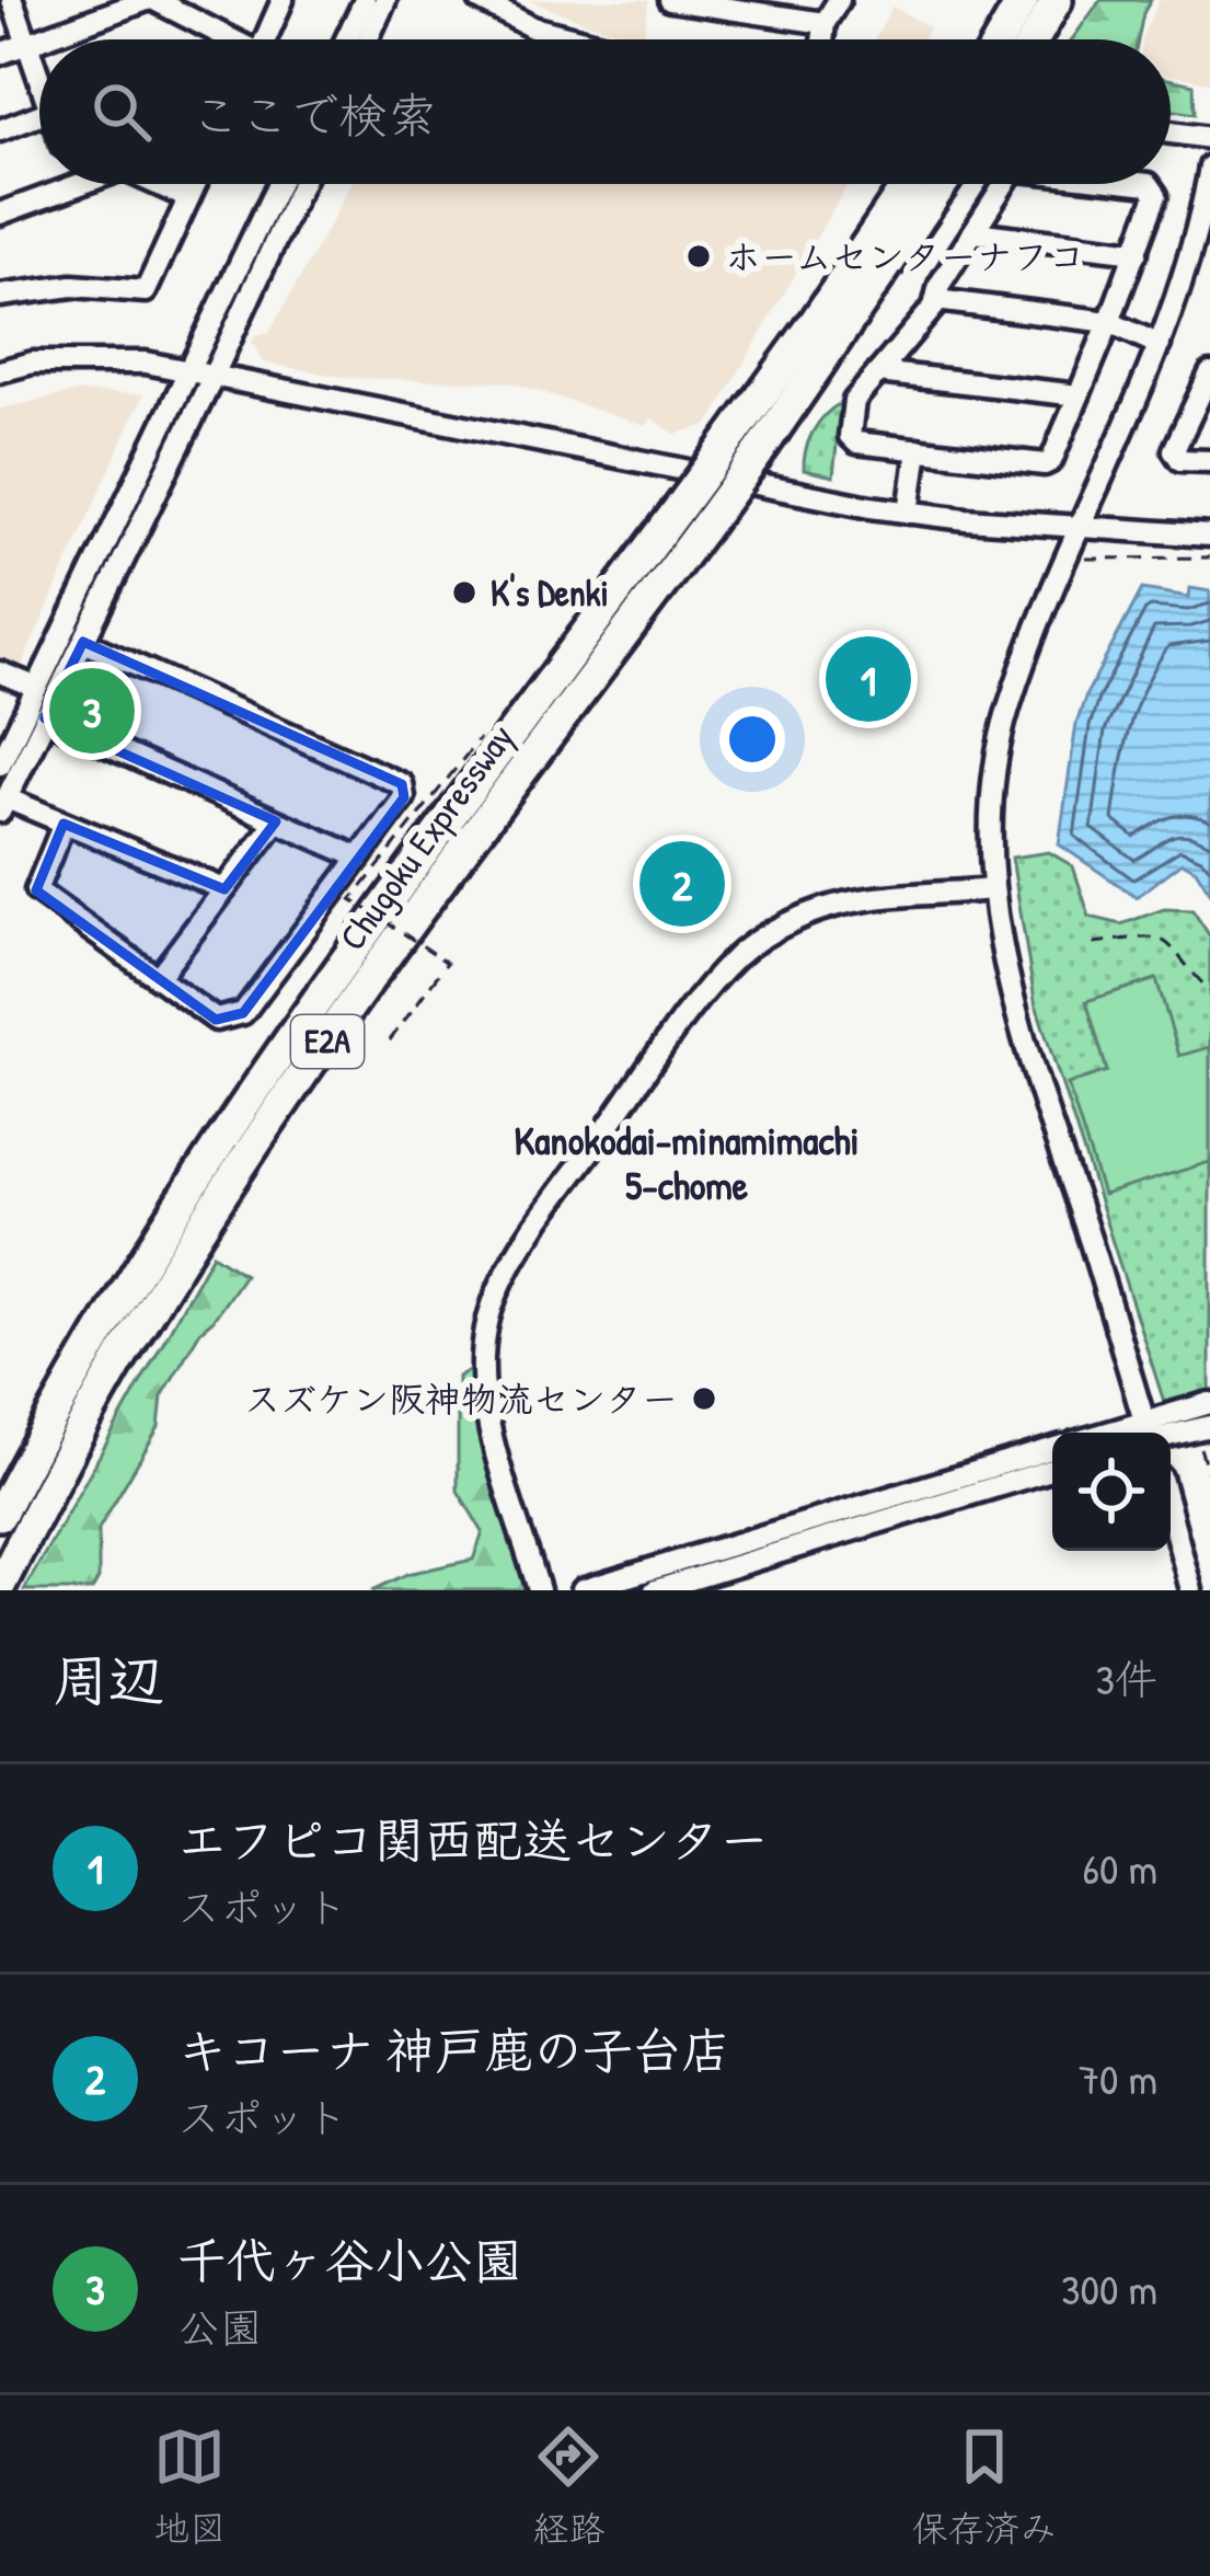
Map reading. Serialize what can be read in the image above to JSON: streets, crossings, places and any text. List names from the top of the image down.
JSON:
{
  "streets": {
    "highway": ["Chugoku Expressway", "E2A"]
  },
  "districts": ["Kanokodai-minamimachi 5-chome"],
  "places": ["ホームセンターナフコ", "K's Denki", "スズケン阪神物流センター"],
  "page": {
    "search": "ここで検索",
    "pins": ["1", "3", "2"],
    "heading": ["周辺", "3件"],
    "list": [
      {
        "mark": "1",
        "name": "エフピコ関西配送センター",
        "note": "スポット",
        "value": "60 m"
      },
      {
        "mark": "2",
        "name": "キコーナ 神戸鹿の子台店",
        "note": "スポット",
        "value": "70 m"
      },
      {
        "mark": "3",
        "name": "千代ヶ谷小公園",
        "note": "公園",
        "value": "300 m"
      }
    ],
    "nav": ["地図", "経路", "保存済み"]
  }
}
